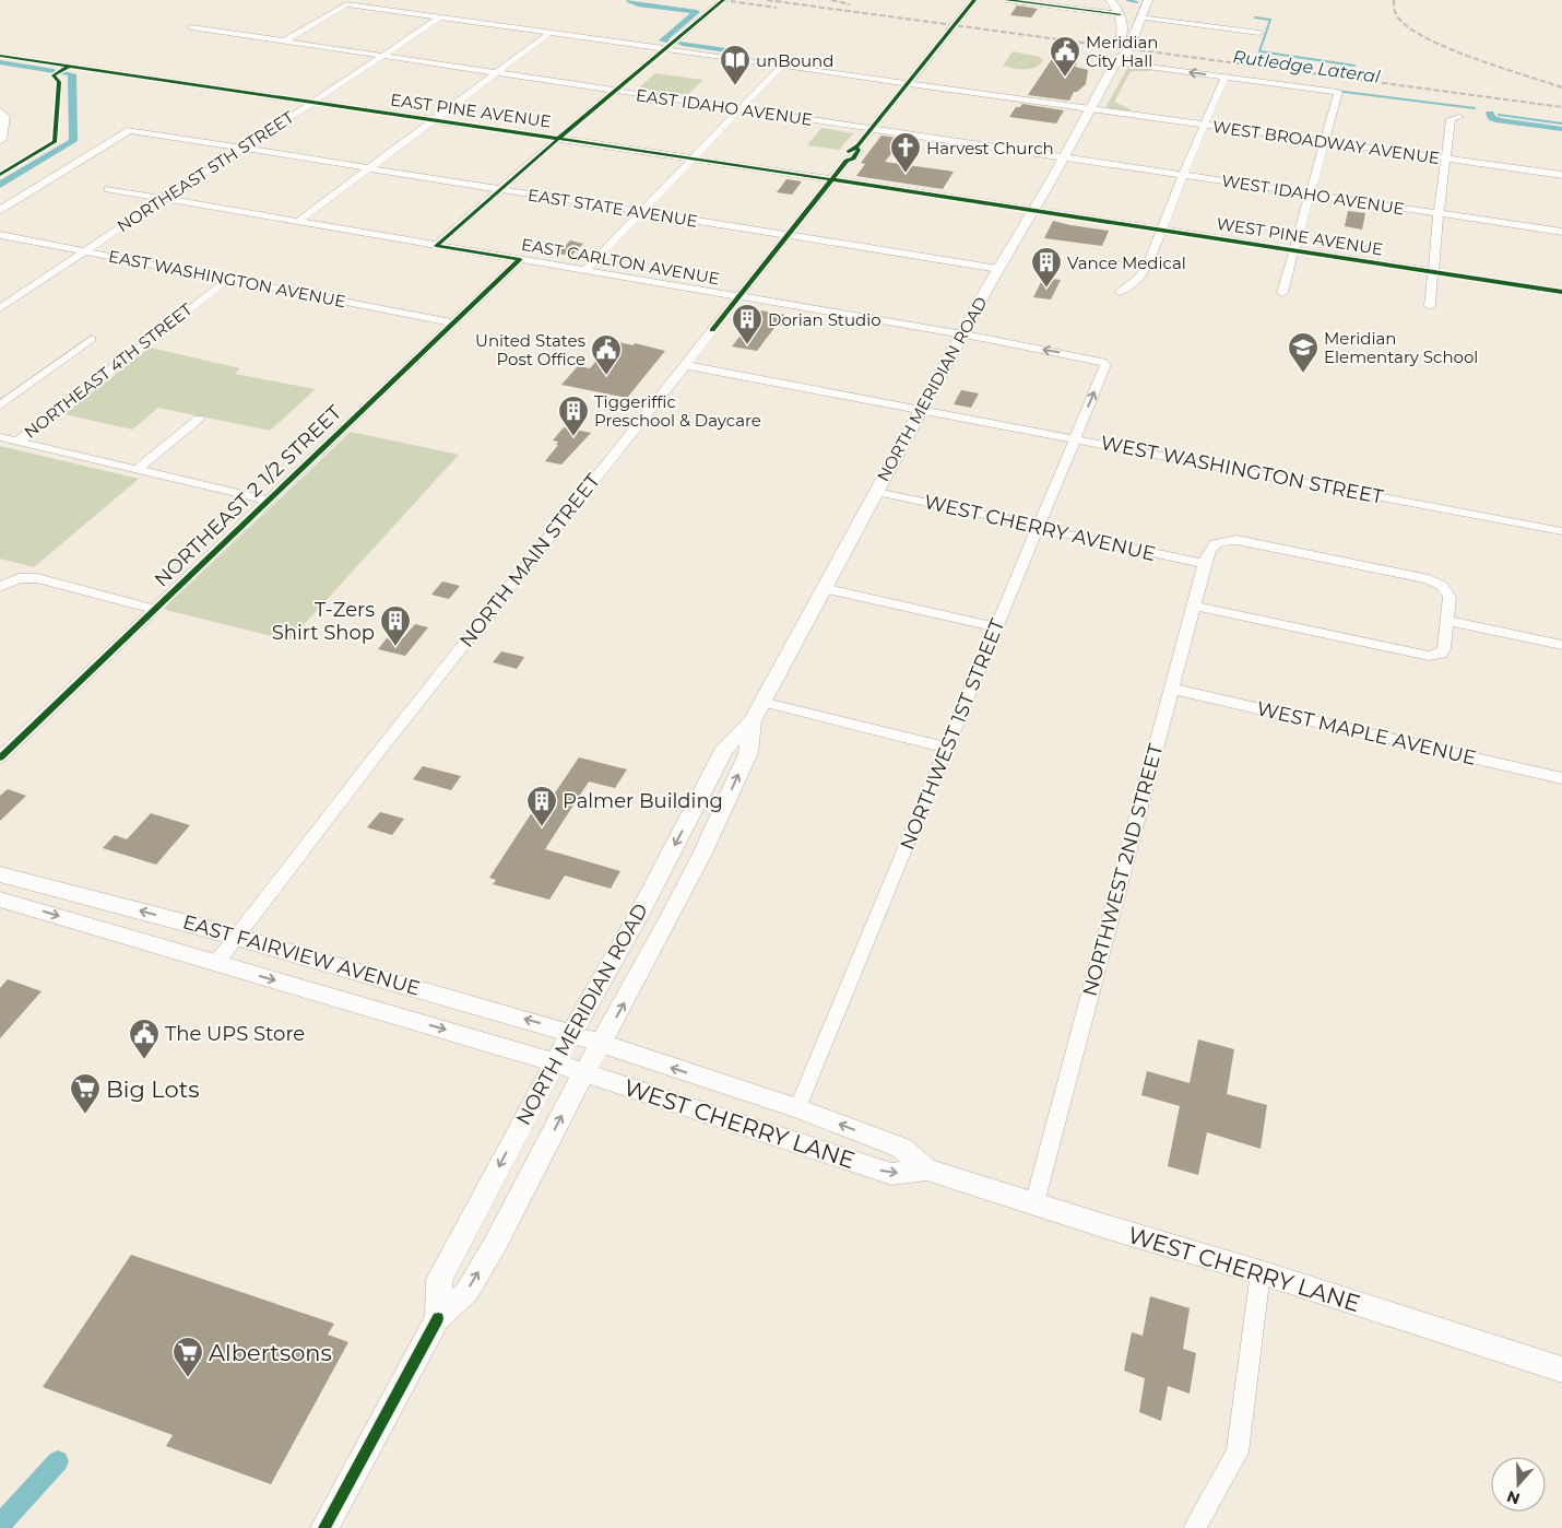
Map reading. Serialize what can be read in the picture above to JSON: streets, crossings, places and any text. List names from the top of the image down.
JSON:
{
  "streets": {
    "main road": ["NORTH MERIDIAN ROAD", "EAST FAIRVIEW AVENUE", "WEST CHERRY LANE"],
    "street": [
      "EAST IDAHO AVENUE",
      "EAST PINE AVENUE",
      "WEST BROADWAY AVENUE",
      "NORTHEAST 5TH STREET",
      "WEST IDAHO AVENUE",
      "EAST STATE AVENUE",
      "WEST PINE AVENUE",
      "EAST CARLTON AVENUE",
      "EAST WASHINGTON AVENUE",
      "NORTHEAST 4TH STREET",
      "WEST WASHINGTON STREET",
      "NORTHEAST 2 1/2 STREET",
      "WEST CHERRY AVENUE",
      "NORTH MAIN STREET",
      "WEST MAPLE AVENUE",
      "NORTHWEST 1ST STREET",
      "NORTHWEST 2ND STREET"
    ]
  },
  "crossings": [
    ["EAST IDAHO AVENUE", "WEST BROADWAY AVENUE"],
    ["EAST IDAHO AVENUE", "NORTHEAST 5TH STREET"],
    ["EAST IDAHO AVENUE", "WEST IDAHO AVENUE"],
    ["EAST IDAHO AVENUE", "NORTH MERIDIAN ROAD"],
    ["EAST IDAHO AVENUE", "NORTH MAIN STREET"],
    ["EAST PINE AVENUE", "NORTHEAST 5TH STREET"],
    ["EAST PINE AVENUE", "WEST PINE AVENUE"],
    ["EAST PINE AVENUE", "NORTH MERIDIAN ROAD"],
    ["EAST PINE AVENUE", "NORTH MAIN STREET"],
    ["WEST BROADWAY AVENUE", "NORTHEAST 5TH STREET"],
    ["WEST BROADWAY AVENUE", "NORTH MERIDIAN ROAD"],
    ["WEST BROADWAY AVENUE", "NORTH MAIN STREET"],
    ["NORTHEAST 5TH STREET", "EAST STATE AVENUE"],
    ["NORTHEAST 5TH STREET", "EAST CARLTON AVENUE"],
    ["NORTHEAST 5TH STREET", "EAST WASHINGTON AVENUE"],
    ["WEST IDAHO AVENUE", "NORTH MERIDIAN ROAD"],
    ["EAST STATE AVENUE", "NORTH MERIDIAN ROAD"],
    ["EAST STATE AVENUE", "NORTH MAIN STREET"],
    ["WEST PINE AVENUE", "NORTH MERIDIAN ROAD"],
    ["EAST CARLTON AVENUE", "NORTH MERIDIAN ROAD"],
    ["EAST CARLTON AVENUE", "NORTHEAST 2 1/2 STREET"],
    ["EAST CARLTON AVENUE", "NORTH MAIN STREET"],
    ["EAST CARLTON AVENUE", "NORTHWEST 1ST STREET"],
    ["EAST WASHINGTON AVENUE", "NORTHEAST 4TH STREET"],
    ["EAST WASHINGTON AVENUE", "NORTHEAST 2 1/2 STREET"],
    ["NORTH MERIDIAN ROAD", "WEST WASHINGTON STREET"],
    ["NORTH MERIDIAN ROAD", "WEST CHERRY AVENUE"],
    ["NORTH MERIDIAN ROAD", "EAST FAIRVIEW AVENUE"],
    ["NORTH MERIDIAN ROAD", "WEST CHERRY LANE"],
    ["WEST WASHINGTON STREET", "NORTHWEST 1ST STREET"],
    ["WEST CHERRY AVENUE", "NORTHWEST 1ST STREET"],
    ["WEST CHERRY AVENUE", "NORTHWEST 2ND STREET"],
    ["NORTH MAIN STREET", "EAST FAIRVIEW AVENUE"],
    ["WEST MAPLE AVENUE", "NORTHWEST 2ND STREET"],
    ["NORTHWEST 1ST STREET", "WEST CHERRY LANE"],
    ["NORTHWEST 2ND STREET", "WEST CHERRY LANE"],
    ["EAST FAIRVIEW AVENUE", "WEST CHERRY LANE"]
  ],
  "water": ["Rutledge Lateral"],
  "places": {
    "public building": ["Meridian City Hall", "United States Post Office", "The UPS Store"],
    "library": ["unBound"],
    "church": ["Harvest Church"],
    "building": [
      "Vance Medical",
      "Dorian Studio",
      "Tiggeriffic Preschool & Daycare",
      "T-Zers Shirt Shop",
      "Palmer Building"
    ],
    "school or university": ["Meridian Elementary School"],
    "supermarket": ["Big Lots", "Albertsons"]
  },
  "north": "bottom"
}
